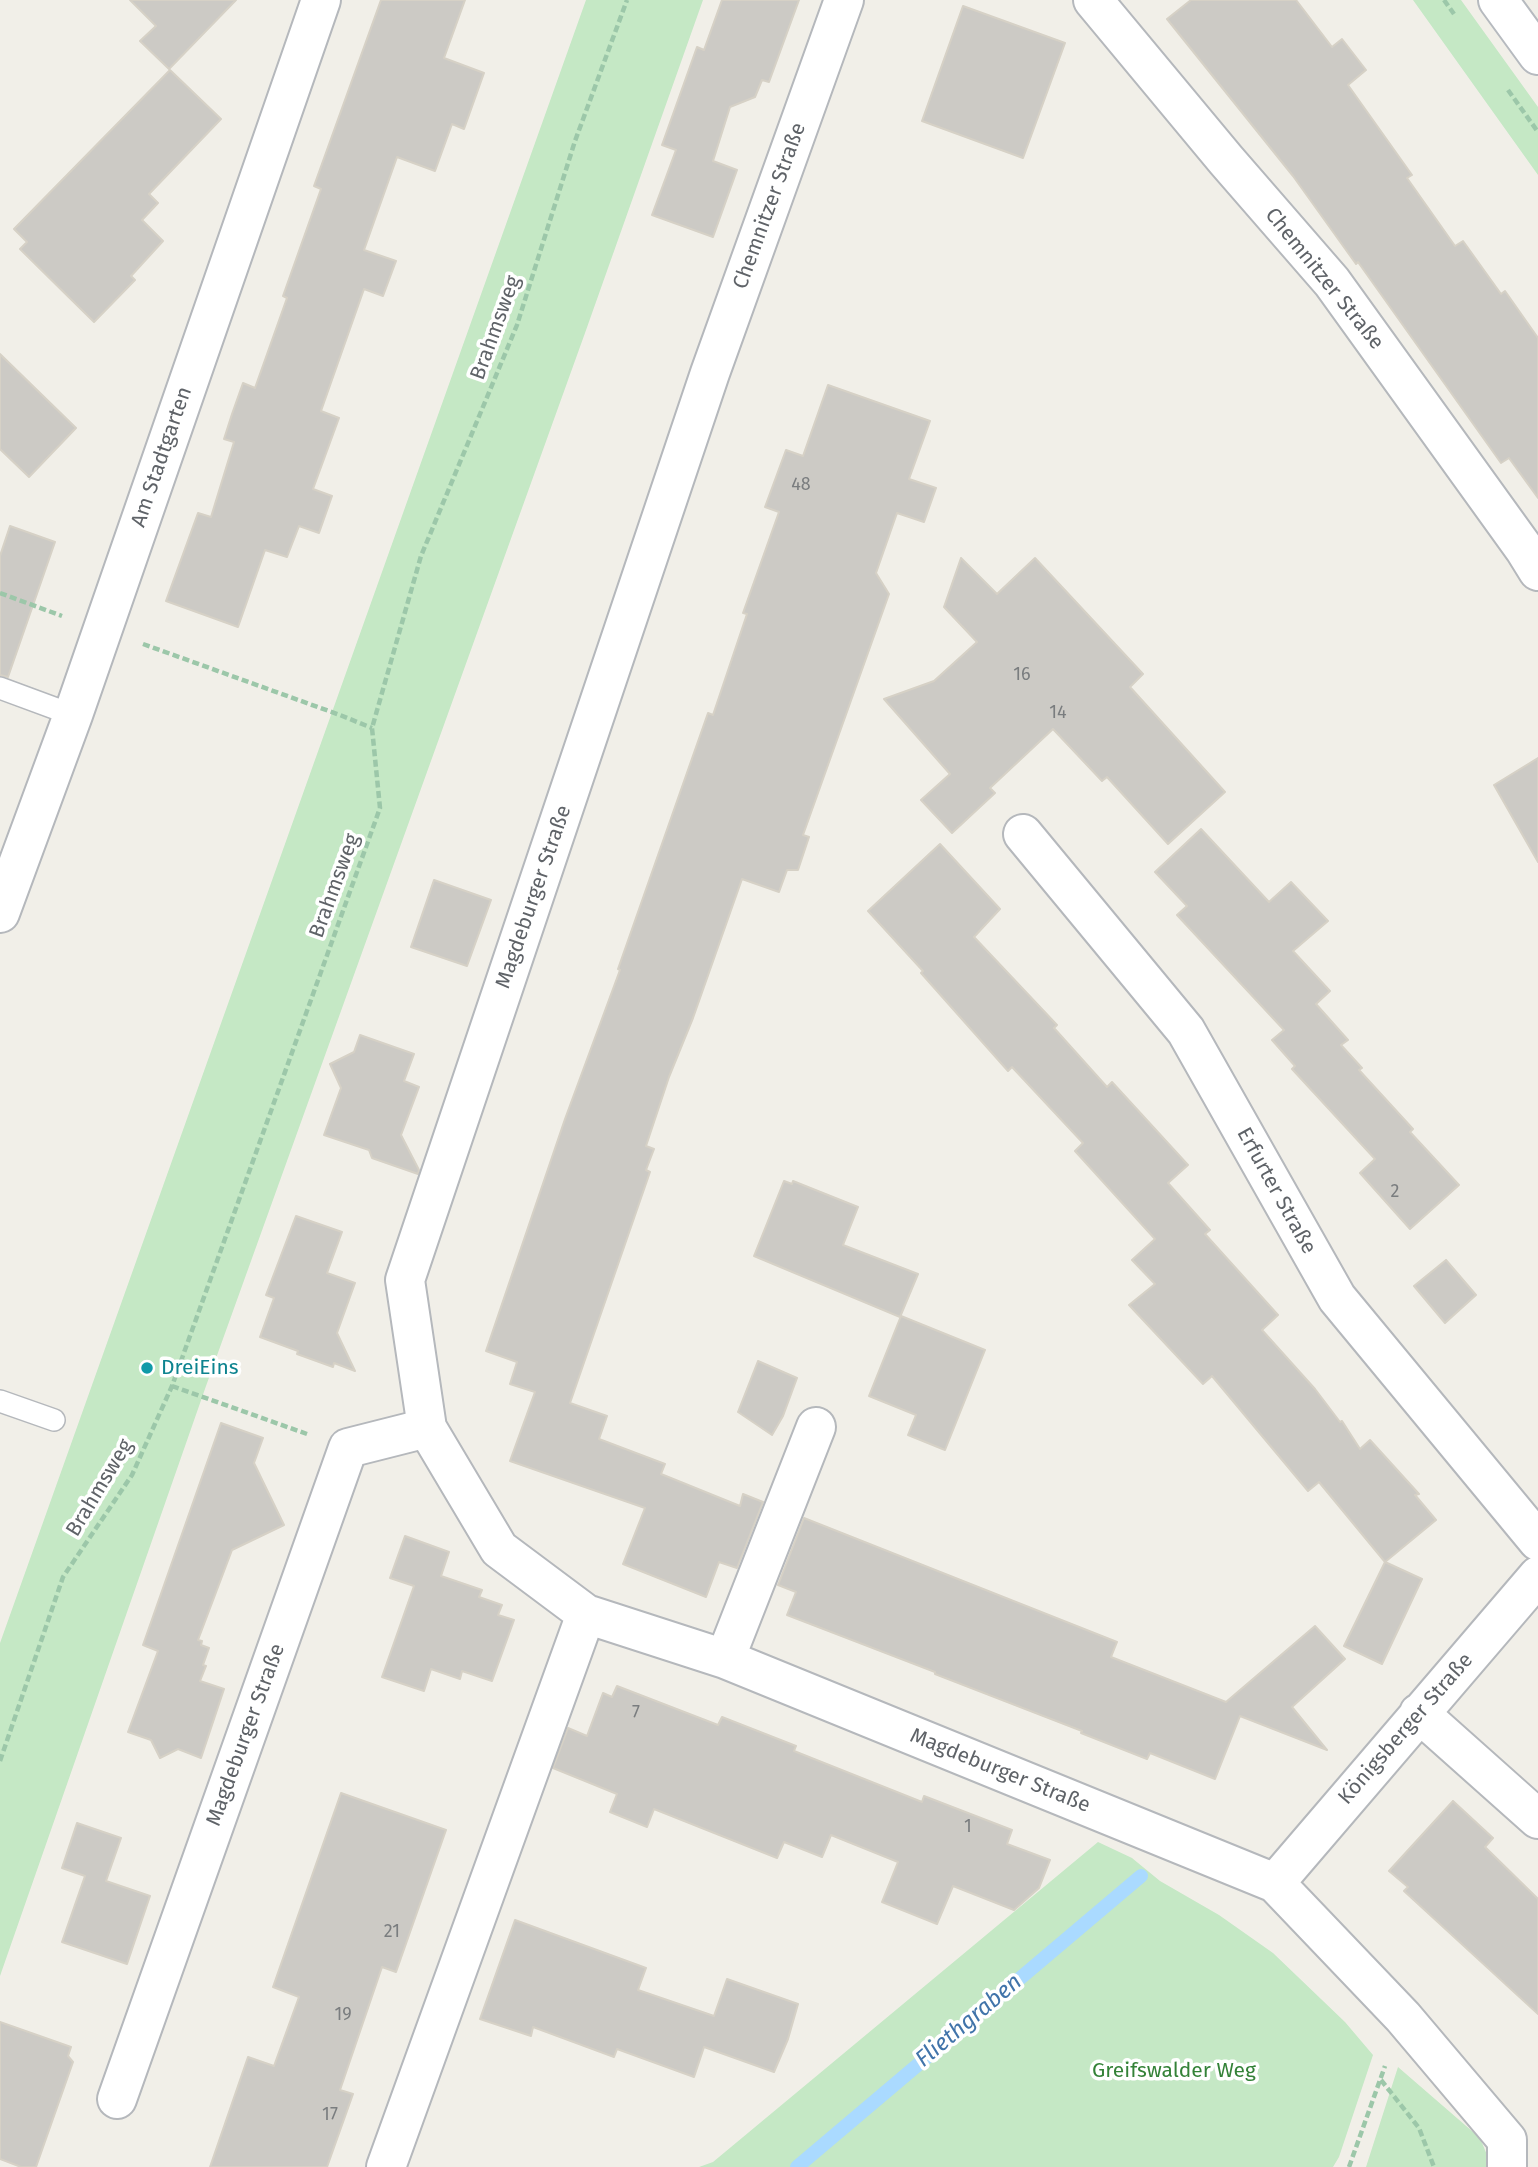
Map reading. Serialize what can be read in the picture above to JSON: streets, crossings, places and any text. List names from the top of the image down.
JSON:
{
  "streets": {
    "street": [
      "Chemnitzer Straße",
      "Am Stadtgarten",
      "Magdeburger Straße",
      "Erfurter Straße",
      "Königsberger Straße"
    ],
    "path": ["Brahmsweg"]
  },
  "crossings": [
    ["Chemnitzer Straße", "Magdeburger Straße"],
    ["Magdeburger Straße", "Königsberger Straße"]
  ],
  "water": ["Fliethgraben"],
  "parks": ["Greifswalder Weg"],
  "places": ["DreiEins"],
  "house_numbers": [
    "48",
    "16",
    "14",
    "2",
    "7",
    "1",
    "21",
    "19",
    "17"
  ]
}
